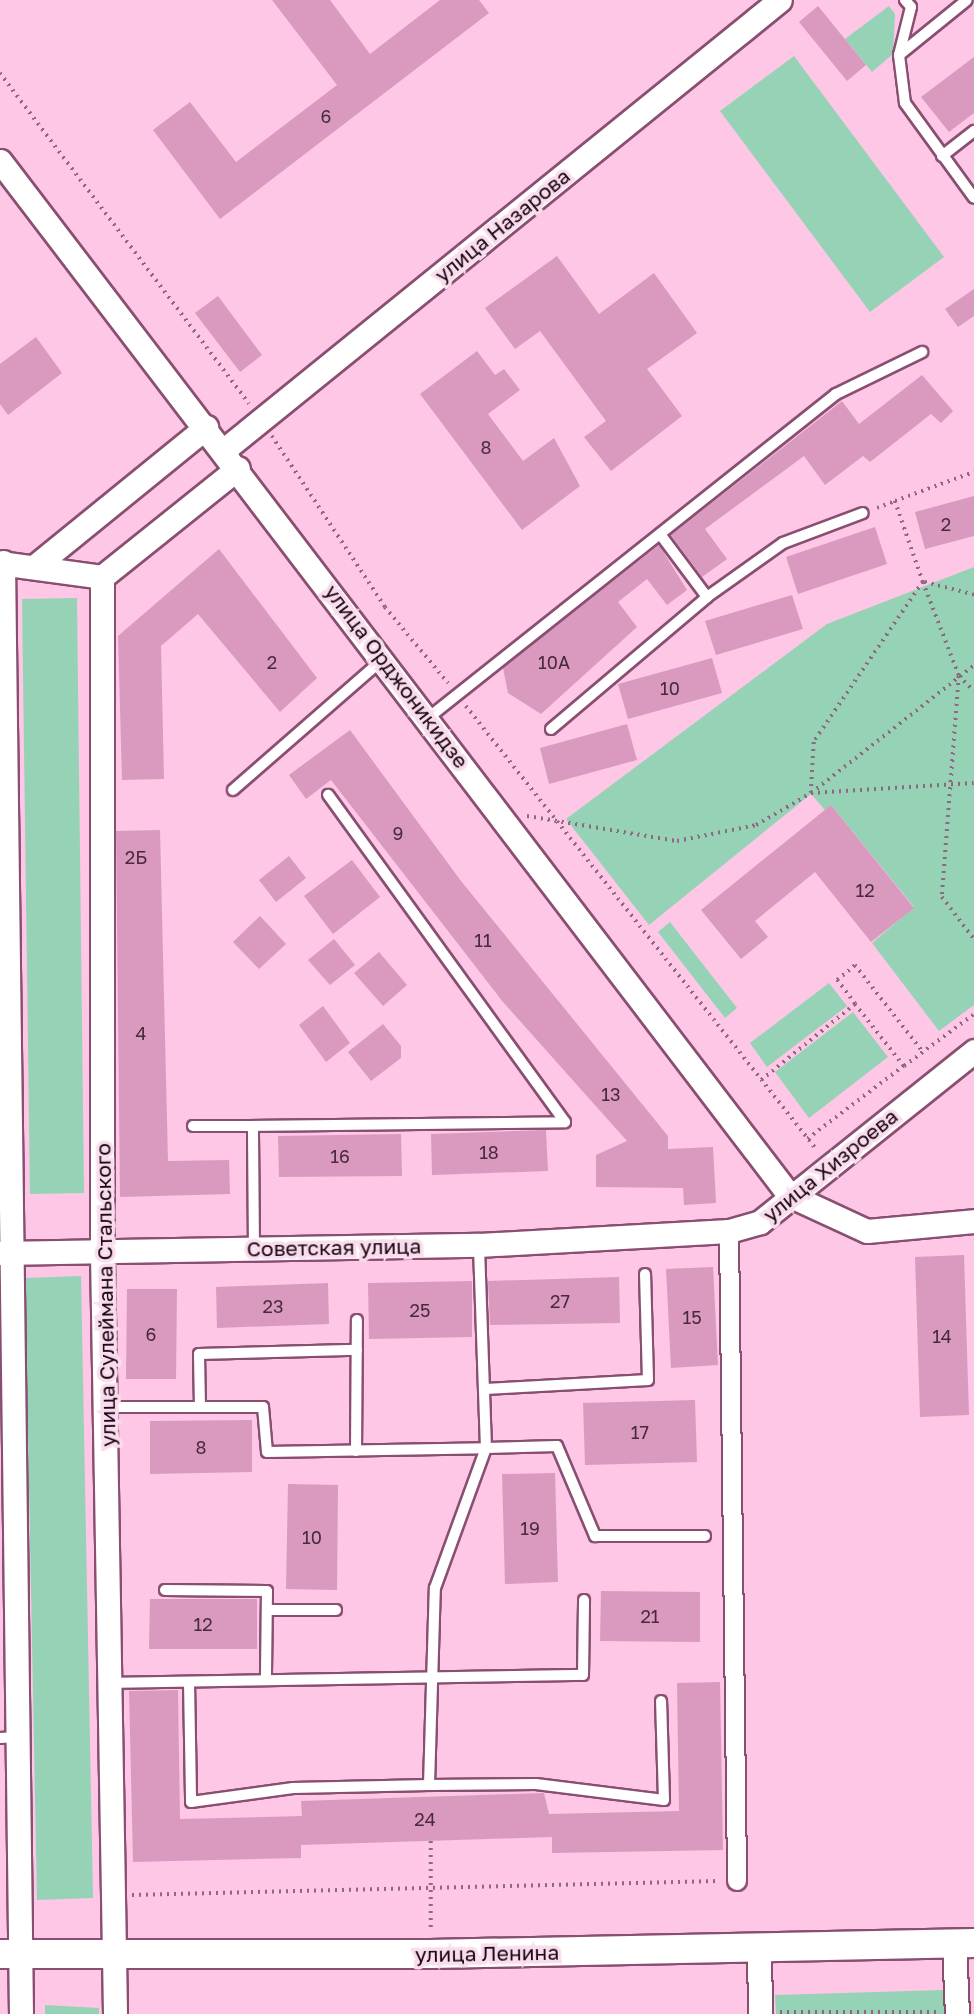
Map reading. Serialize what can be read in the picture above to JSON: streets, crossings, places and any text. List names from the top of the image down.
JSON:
{
  "streets": {
    "street": [
      "улица Назарова",
      "улица Орджоникидзе",
      "улица Хизроева",
      "Советская улица",
      "улица Сулеймана Стальского",
      "улица Ленина"
    ]
  },
  "crossings": [
    ["улица Назарова", "улица Орджоникидзе"],
    ["улица Орджоникидзе", "улица Хизроева"],
    ["улица Хизроева", "Советская улица"],
    ["Советская улица", "улица Сулеймана Стальского"],
    ["улица Сулеймана Стальского", "улица Ленина"]
  ],
  "house_numbers": [
    "6",
    "8",
    "2",
    "2",
    "10А",
    "10",
    "9",
    "2Б",
    "12",
    "11",
    "4",
    "13",
    "18",
    "16",
    "27",
    "23",
    "25",
    "15",
    "6",
    "14",
    "17",
    "8",
    "19",
    "10",
    "21",
    "12",
    "24"
  ]
}
